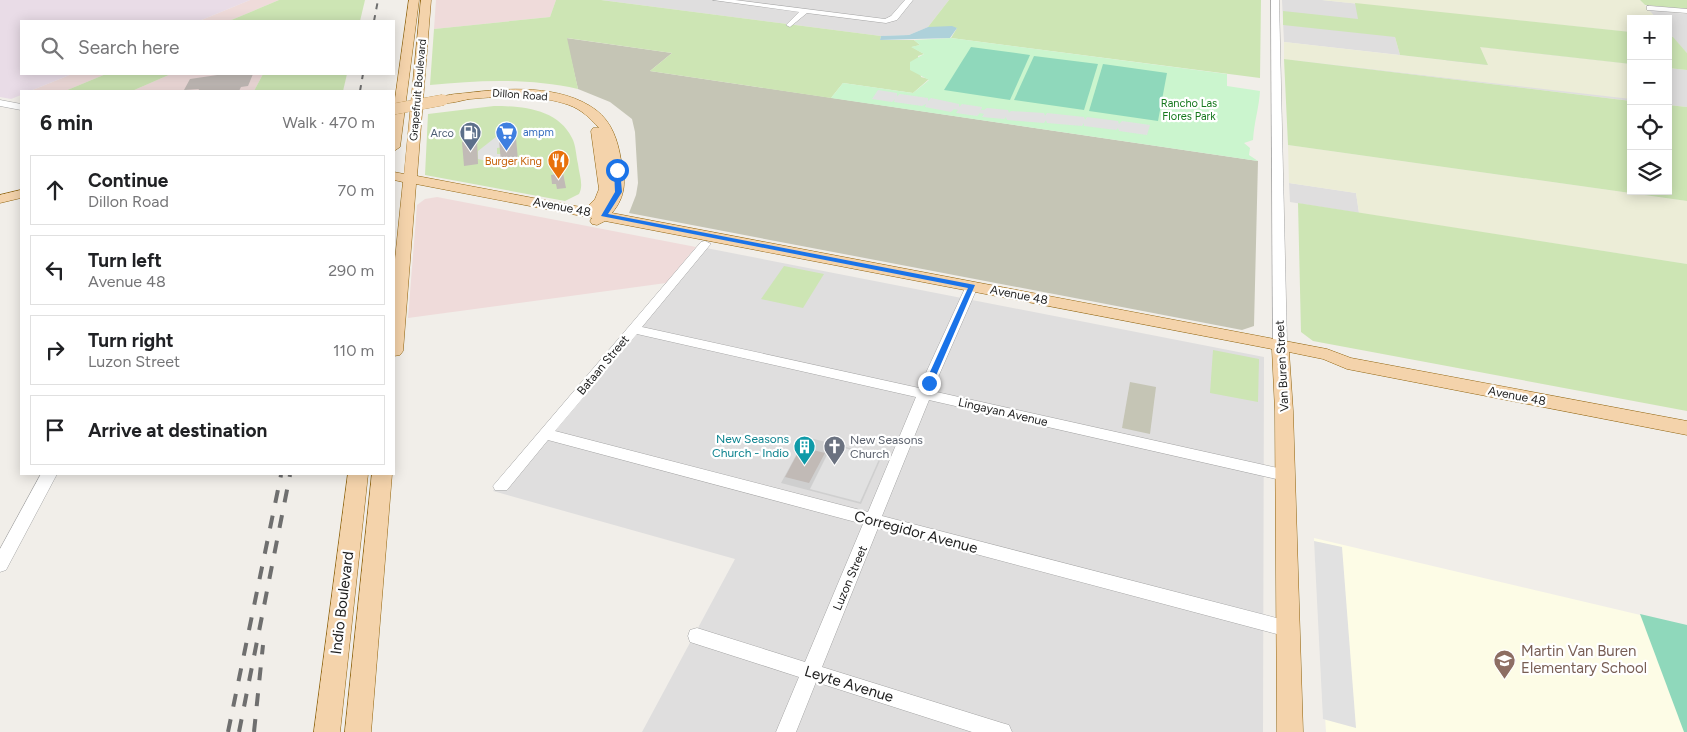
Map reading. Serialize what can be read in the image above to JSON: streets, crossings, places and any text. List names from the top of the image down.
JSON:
{
  "streets": {
    "main road": [
      "Grapefruit Boulevard",
      "Dillon Road",
      "Avenue 48",
      "Van Buren Street",
      "Indio Boulevard"
    ],
    "street": [
      "Bataan Street",
      "Lingayan Avenue",
      "Corregidor Avenue",
      "Luzon Street",
      "Leyte Avenue"
    ]
  },
  "crossings": [
    ["Grapefruit Boulevard", "Avenue 48"],
    ["Dillon Road", "Avenue 48"],
    ["Avenue 48", "Bataan Street"],
    ["Avenue 48", "Van Buren Street"],
    ["Avenue 48", "Luzon Street"],
    ["Bataan Street", "Lingayan Avenue"],
    ["Bataan Street", "Corregidor Avenue"],
    ["Van Buren Street", "Lingayan Avenue"],
    ["Van Buren Street", "Corregidor Avenue"],
    ["Lingayan Avenue", "Luzon Street"],
    ["Corregidor Avenue", "Luzon Street"],
    ["Luzon Street", "Leyte Avenue"]
  ],
  "parks": ["Rancho Las Flores Park"],
  "places": {
    "supermarket": ["ampm"],
    "fuel station": ["Arco"],
    "restaurant": ["Burger King"],
    "building": ["New Seasons Church - Indio"],
    "church": ["New Seasons Church"],
    "school or university": ["Martin Van Buren Elementary School"]
  },
  "page": {
    "map_buttons": ["+", "−"],
    "search": "Search here",
    "heading": ["6 min", "Walk · 470 m"],
    "list": [
      ["Continue", "Dillon Road", "70 m"],
      ["Turn left", "Avenue 48", "290 m"],
      ["Turn right", "Luzon Street", "110 m"],
      "Arrive at destination"
    ]
  }
}
